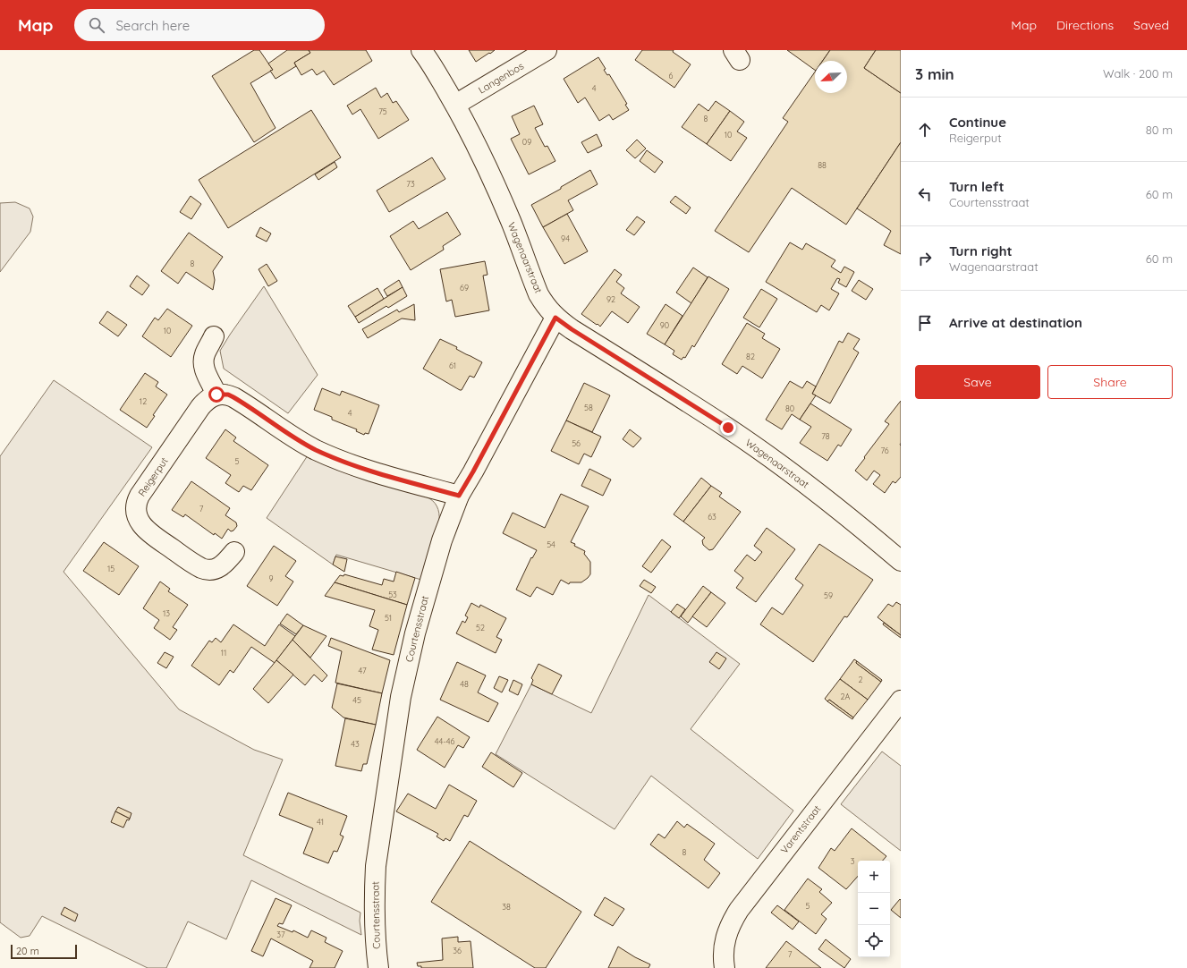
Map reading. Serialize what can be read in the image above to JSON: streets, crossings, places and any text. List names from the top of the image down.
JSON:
{
  "streets": {
    "street": [
      "Langenbos",
      "Wagenaarstraat",
      "Reigerput",
      "Courtensstraat",
      "Varentstraat"
    ]
  },
  "crossings": [
    ["Langenbos", "Wagenaarstraat"],
    ["Wagenaarstraat", "Courtensstraat"]
  ],
  "house_numbers": [
    "6",
    "4",
    "75",
    "8",
    "10",
    "09",
    "88",
    "73",
    "94",
    "8",
    "69",
    "92",
    "90",
    "10",
    "82",
    "61",
    "12",
    "58",
    "80",
    "4",
    "78",
    "56",
    "76",
    "5",
    "7",
    "63",
    "54",
    "15",
    "9",
    "53",
    "59",
    "13",
    "51",
    "52",
    "11",
    "47",
    "2",
    "48",
    "2A",
    "45",
    "44-46",
    "43",
    "41",
    "8",
    "3",
    "5",
    "38",
    "37",
    "36",
    "7"
  ],
  "scale_bar": "20 m",
  "north": "bottom left",
  "page": {
    "header": "Map",
    "search": "Search here",
    "nav": ["Map", "Directions", "Saved"],
    "heading": ["3 min", "Walk · 200 m"],
    "list": [
      ["Continue", "Reigerput", "80 m"],
      ["Turn left", "Courtensstraat", "60 m"],
      ["Turn right", "Wagenaarstraat", "60 m"],
      "Arrive at destination"
    ],
    "buttons": ["Save", "Share"],
    "map_buttons": ["+", "−"],
    "scale": "20 m"
  }
}
